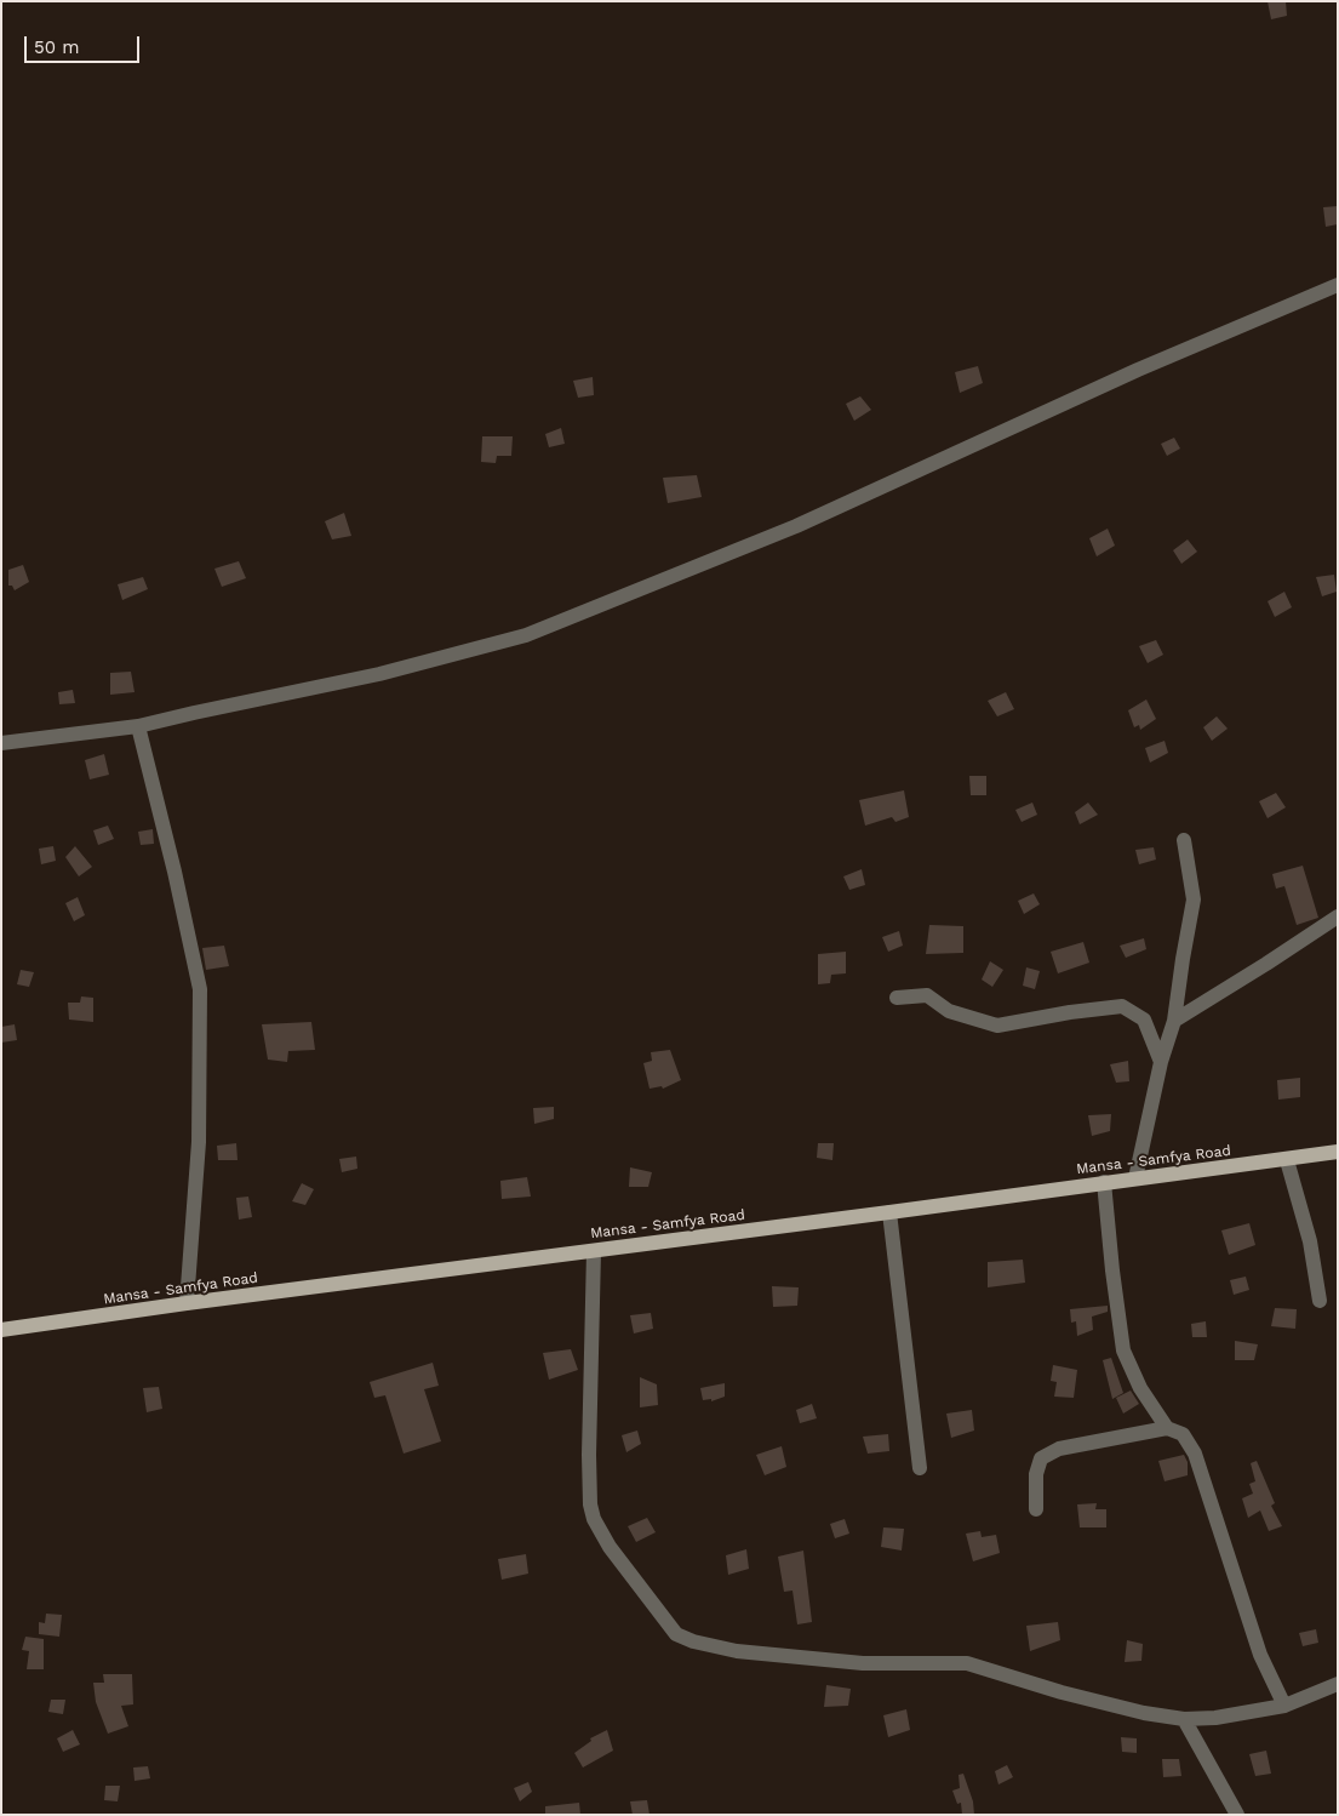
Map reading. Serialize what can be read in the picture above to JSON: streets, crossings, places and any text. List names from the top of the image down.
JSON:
{
  "streets": {
    "main road": ["Mansa - Samfya Road"]
  },
  "scale_bar": "50 m"
}
